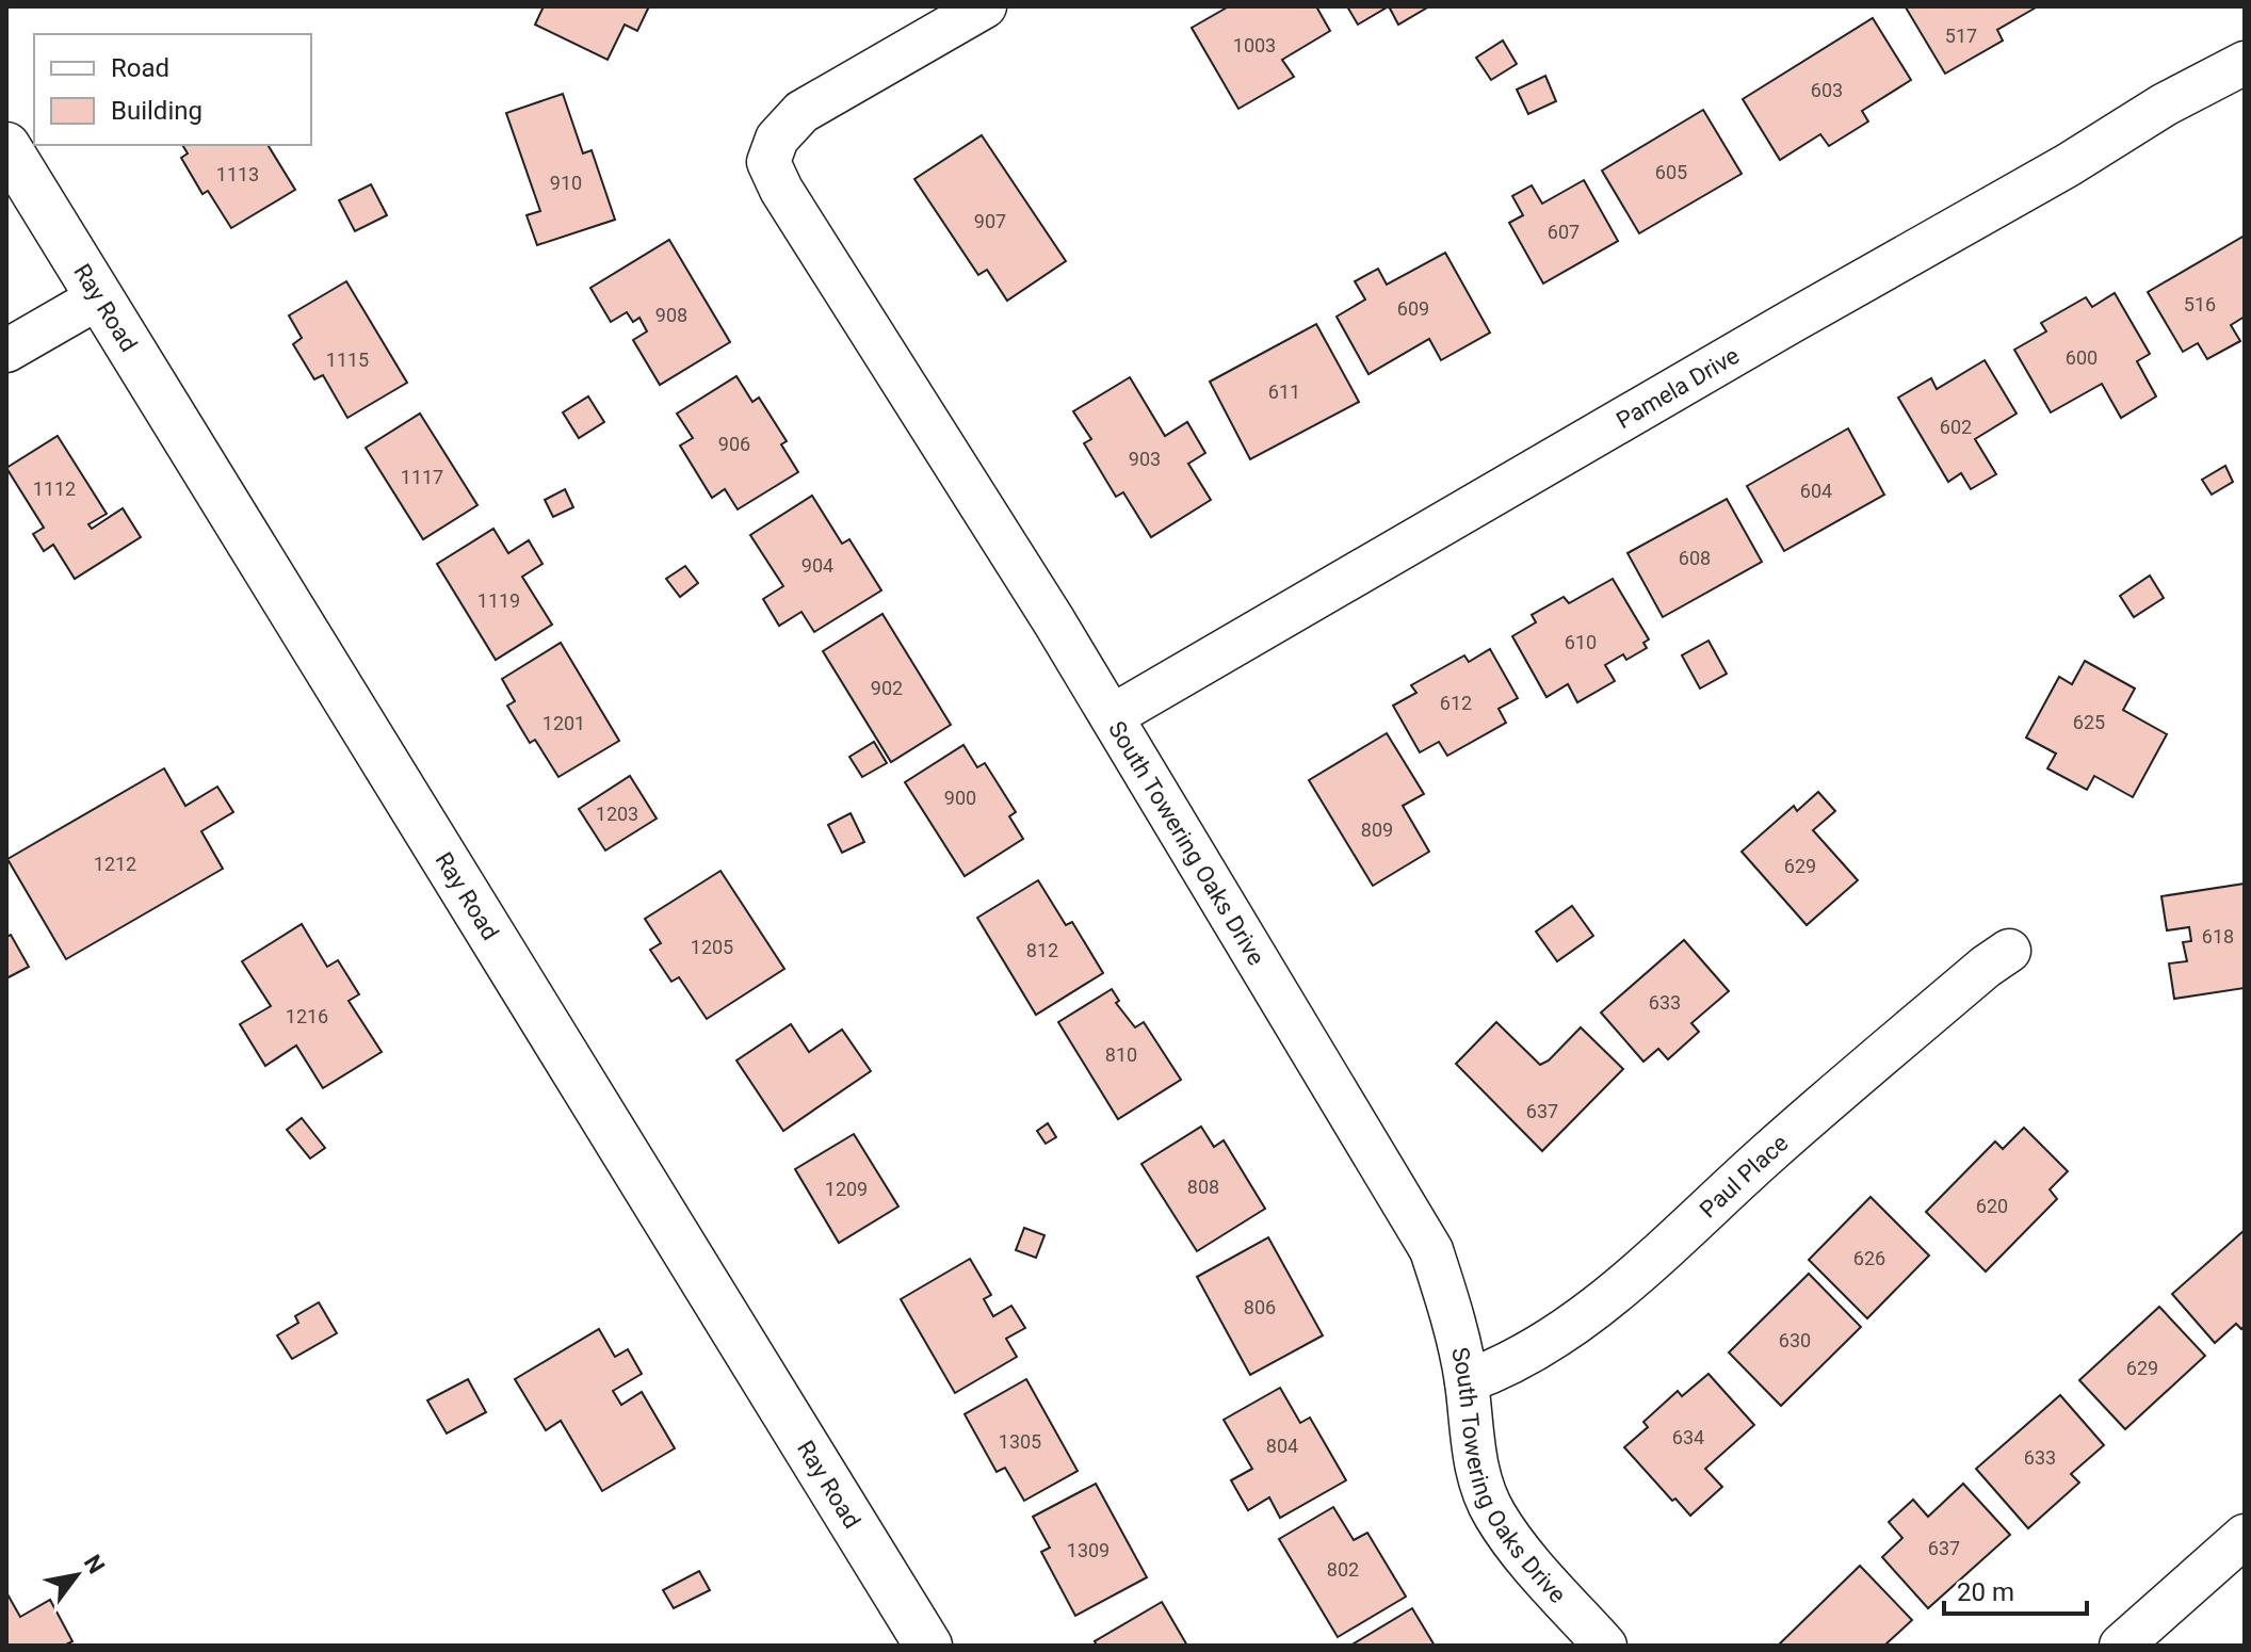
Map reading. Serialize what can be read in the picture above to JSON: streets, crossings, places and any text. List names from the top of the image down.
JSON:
{
  "streets": {
    "street": [
      "Ray Road",
      "Pamela Drive",
      "South Towering Oaks Drive",
      "Paul Place"
    ]
  },
  "crossings": [
    ["Pamela Drive", "South Towering Oaks Drive"],
    ["South Towering Oaks Drive", "Paul Place"]
  ],
  "house_numbers": [
    "517",
    "1003",
    "603",
    "605",
    "1113",
    "910",
    "907",
    "607",
    "516",
    "609",
    "908",
    "600",
    "1115",
    "611",
    "602",
    "906",
    "903",
    "1117",
    "1112",
    "604",
    "608",
    "904",
    "1119",
    "610",
    "902",
    "612",
    "625",
    "1201",
    "900",
    "1203",
    "809",
    "1212",
    "629",
    "618",
    "1205",
    "812",
    "633",
    "1216",
    "810",
    "637",
    "808",
    "1209",
    "620",
    "626",
    "806",
    "630",
    "629",
    "634",
    "1305",
    "804",
    "633",
    "637",
    "1309",
    "802"
  ],
  "legend": ["Road", "Building"],
  "scale_bar": "20 m",
  "north": "top right"
}
